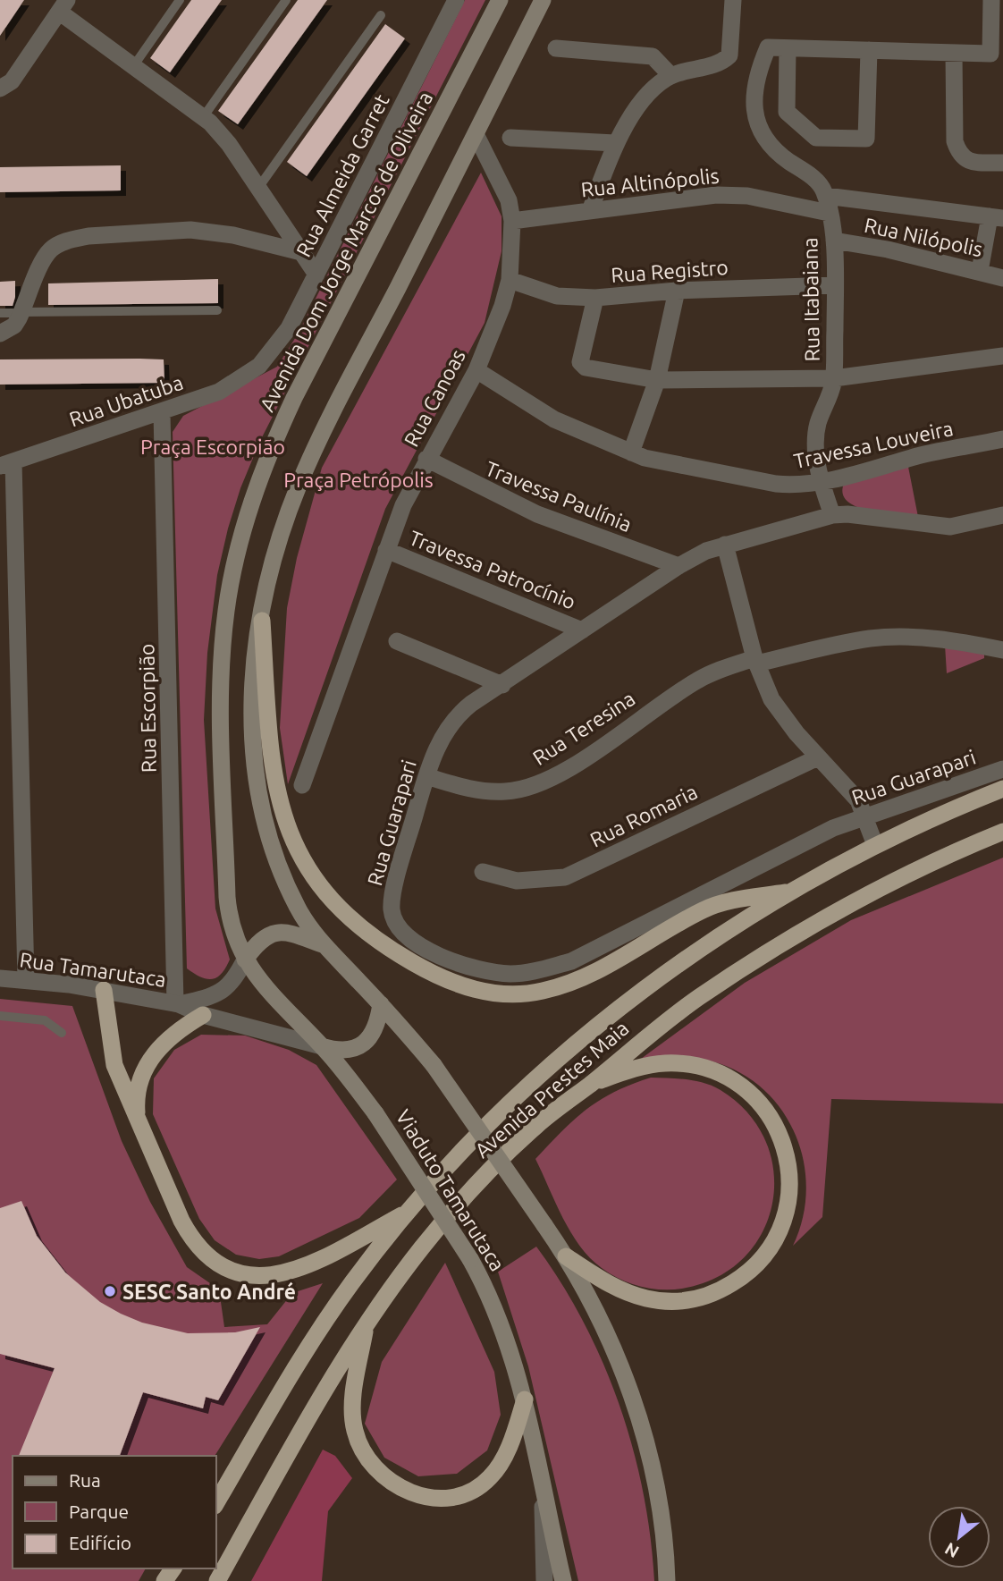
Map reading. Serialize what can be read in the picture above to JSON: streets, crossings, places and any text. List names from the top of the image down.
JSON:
{
  "streets": {
    "highway": ["Avenida Prestes Maia"],
    "main road": ["Avenida Dom Jorge Marcos de Oliveira", "Viaduto Tamarutaca"],
    "street": [
      "Rua Almeida Garret",
      "Rua Altinópolis",
      "Rua Nilópolis",
      "Rua Registro",
      "Rua Itabaiana",
      "Rua Canoas",
      "Rua Ubatuba",
      "Travessa Louveira",
      "Travessa Paulínia",
      "Travessa Patrocínio",
      "Rua Escorpião",
      "Rua Teresina",
      "Rua Guarapari",
      "Rua Romaria",
      "Rua Tamarutaca"
    ]
  },
  "crossings": [
    ["Rua Almeida Garret", "Rua Ubatuba"],
    ["Rua Altinópolis", "Rua Itabaiana"],
    ["Rua Altinópolis", "Rua Canoas"],
    ["Rua Nilópolis", "Rua Itabaiana"],
    ["Avenida Dom Jorge Marcos de Oliveira", "Rua Tamarutaca"],
    ["Avenida Dom Jorge Marcos de Oliveira", "Viaduto Tamarutaca"],
    ["Rua Registro", "Rua Itabaiana"],
    ["Rua Registro", "Rua Canoas"],
    ["Rua Itabaiana", "Travessa Louveira"],
    ["Rua Itabaiana", "Rua Guarapari"],
    ["Rua Canoas", "Travessa Louveira"],
    ["Rua Canoas", "Travessa Paulínia"],
    ["Rua Canoas", "Travessa Patrocínio"],
    ["Rua Ubatuba", "Rua Escorpião"],
    ["Travessa Paulínia", "Rua Guarapari"],
    ["Travessa Patrocínio", "Rua Guarapari"],
    ["Rua Escorpião", "Rua Tamarutaca"],
    ["Rua Teresina", "Rua Guarapari"]
  ],
  "parks": ["Praça Escorpião", "Praça Petrópolis"],
  "places": ["SESC Santo André"],
  "legend": ["Rua", "Parque", "Edifício"],
  "north": "bottom left"
}
